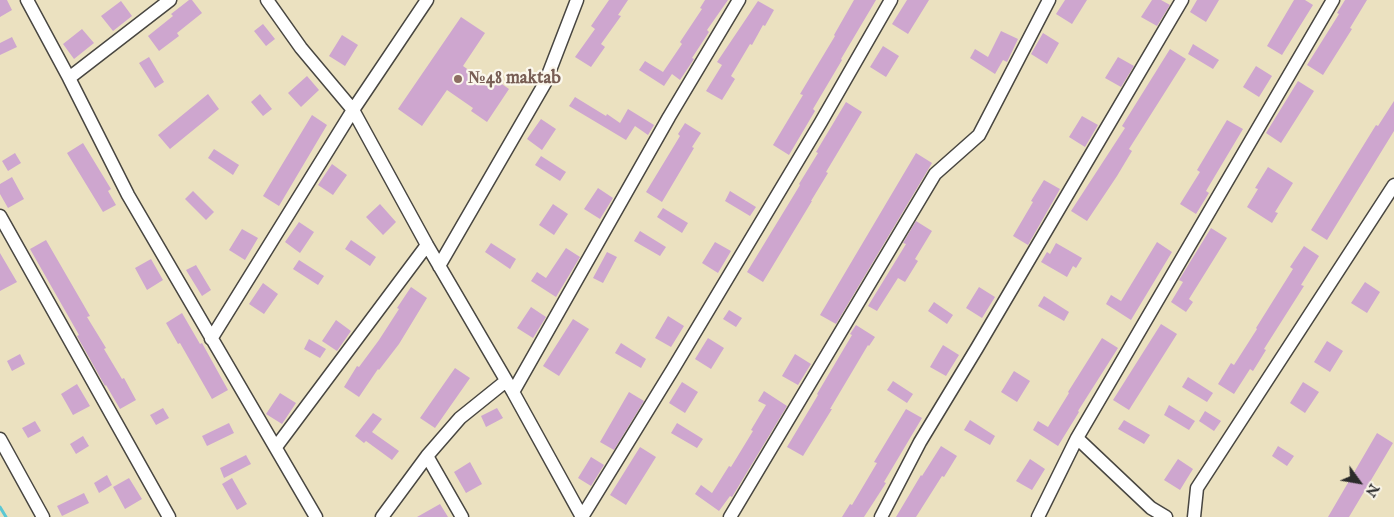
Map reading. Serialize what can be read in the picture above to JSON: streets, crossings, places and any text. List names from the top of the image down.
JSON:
{
  "places": ["№48 maktab"],
  "north": "bottom right"
}
